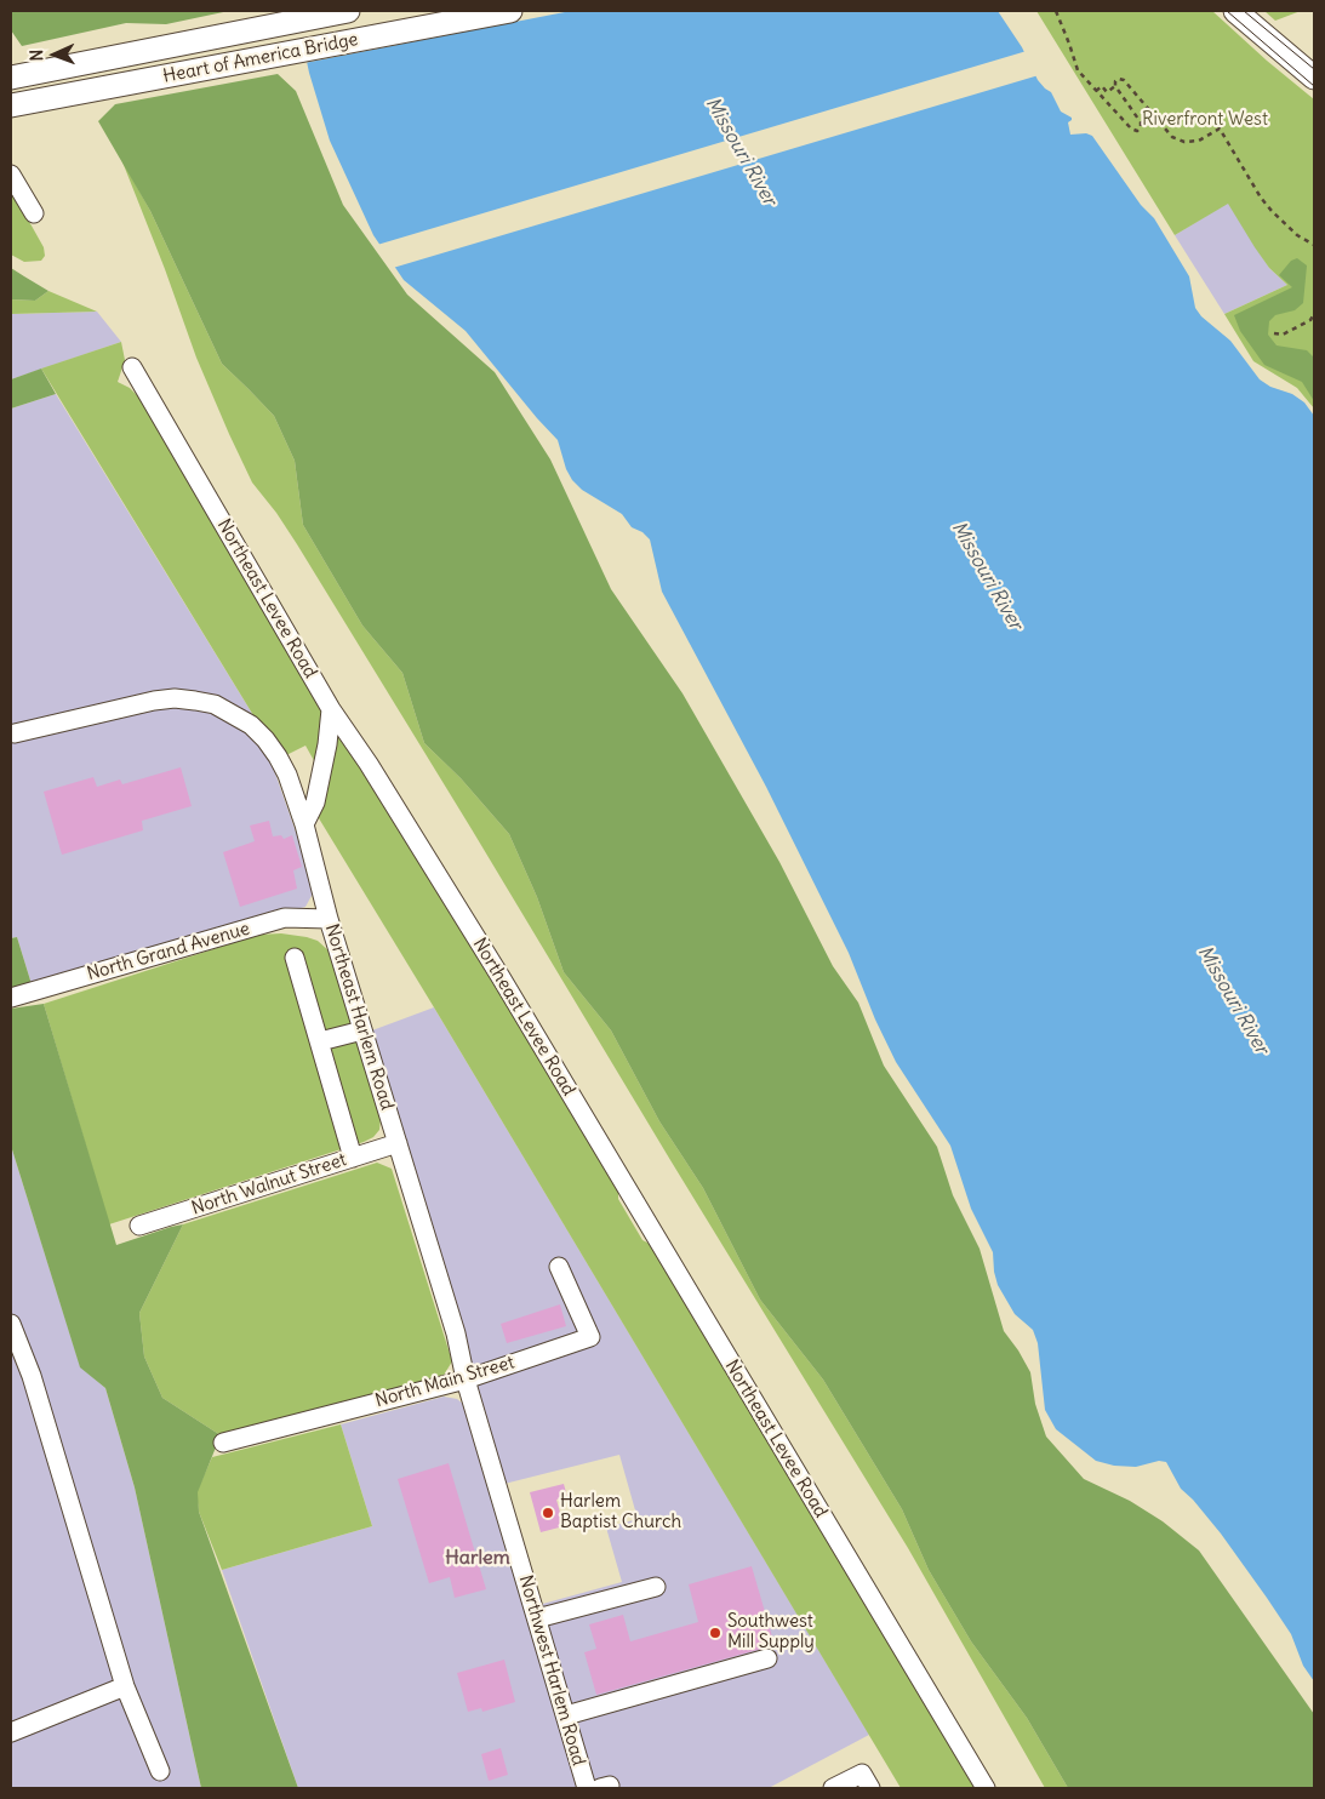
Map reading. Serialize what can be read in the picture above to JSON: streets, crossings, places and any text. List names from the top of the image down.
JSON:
{
  "streets": {
    "main road": ["Heart of America Bridge"],
    "street": [
      "Northeast Levee Road",
      "North Grand Avenue",
      "Northeast Harlem Road",
      "North Walnut Street",
      "North Main Street",
      "Northwest Harlem Road"
    ]
  },
  "crossings": [
    ["North Grand Avenue", "Northeast Harlem Road"],
    ["Northeast Harlem Road", "North Walnut Street"],
    ["Northeast Harlem Road", "North Main Street"],
    ["Northeast Harlem Road", "Northwest Harlem Road"],
    ["North Main Street", "Northwest Harlem Road"]
  ],
  "districts": ["Harlem"],
  "water": ["Missouri River"],
  "parks": ["Riverfront West"],
  "places": ["Harlem Baptist Church", "Southwest Mill Supply"],
  "north": "left"
}
